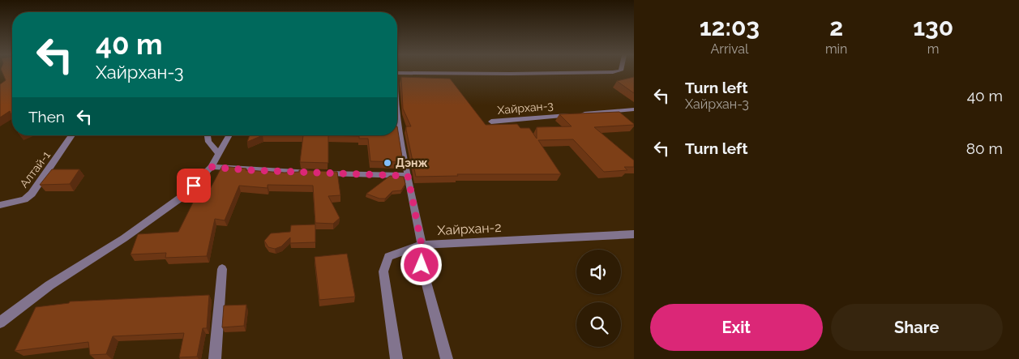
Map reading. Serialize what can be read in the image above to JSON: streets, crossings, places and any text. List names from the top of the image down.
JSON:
{
  "streets": {
    "street": ["Хайрхан-3", "Алтай-1", "Хайрхан-2"]
  },
  "places": ["Дэнж"],
  "page": {
    "eta": [
      "12:03",
      "Arrival",
      "2",
      "min",
      "130",
      "m"
    ],
    "turn": ["40 m", "Хайрхан-3"],
    "list": [
      {
        "name": "Turn left",
        "note": "Хайрхан-3",
        "value": "40 m"
      },
      {
        "name": "Turn left",
        "value": "80 m"
      }
    ],
    "then": "Then",
    "buttons": ["Exit", "Share"]
  }
}
